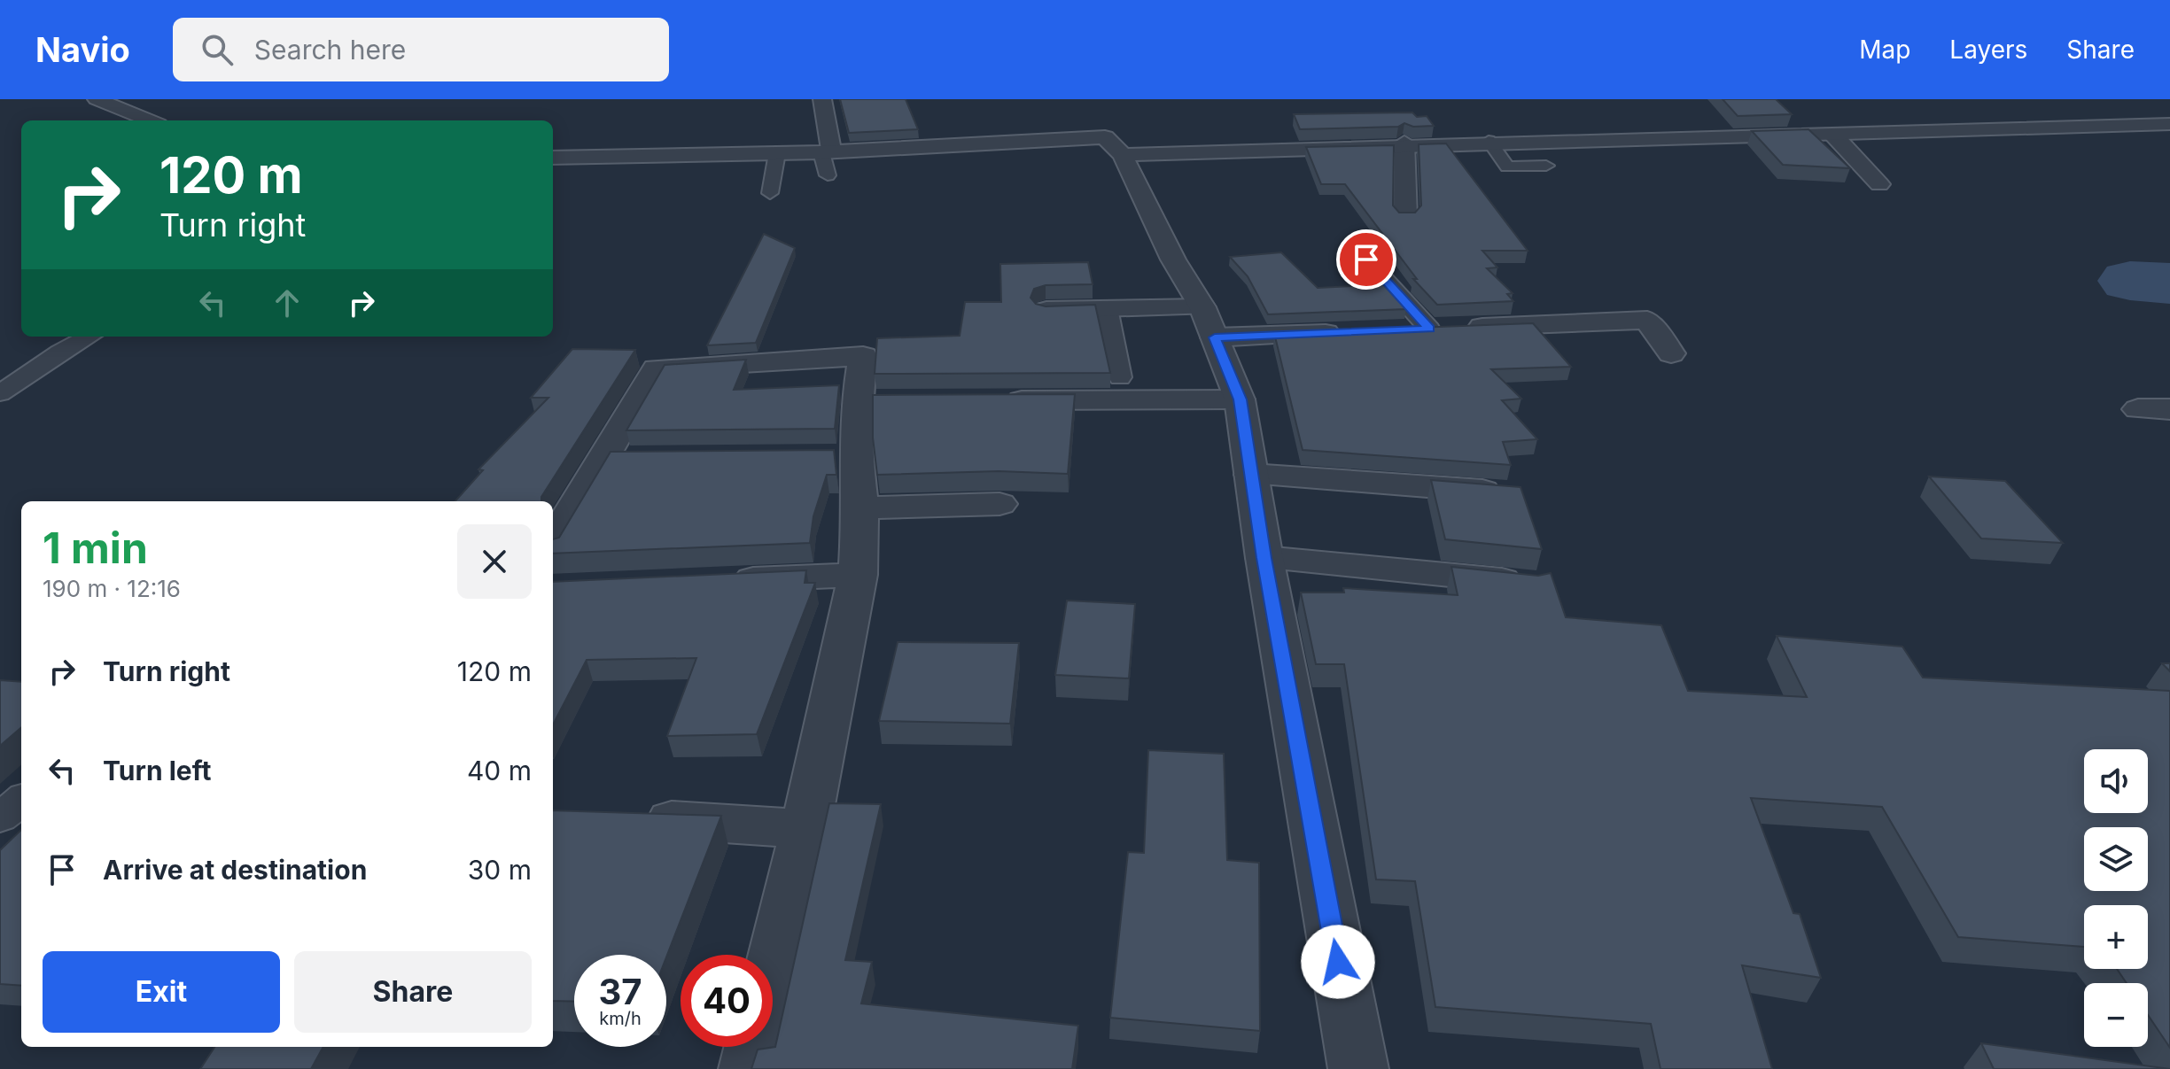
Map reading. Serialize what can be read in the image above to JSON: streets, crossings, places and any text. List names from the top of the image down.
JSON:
{
  "page": {
    "header": "Navio",
    "search": "Search here",
    "nav": ["Map", "Layers", "Share"],
    "turn": ["120 m", "Turn right"],
    "heading": ["1 min", "190 m · 12:16"],
    "list": [
      {
        "name": "Turn right",
        "value": "120 m"
      },
      {
        "name": "Turn left",
        "value": "40 m"
      },
      {
        "name": "Arrive at destination",
        "value": "30 m"
      }
    ],
    "map_buttons": ["+", "−"],
    "buttons": ["Exit", "Share"],
    "speed": "37 km/h",
    "limit": "40"
  }
}
